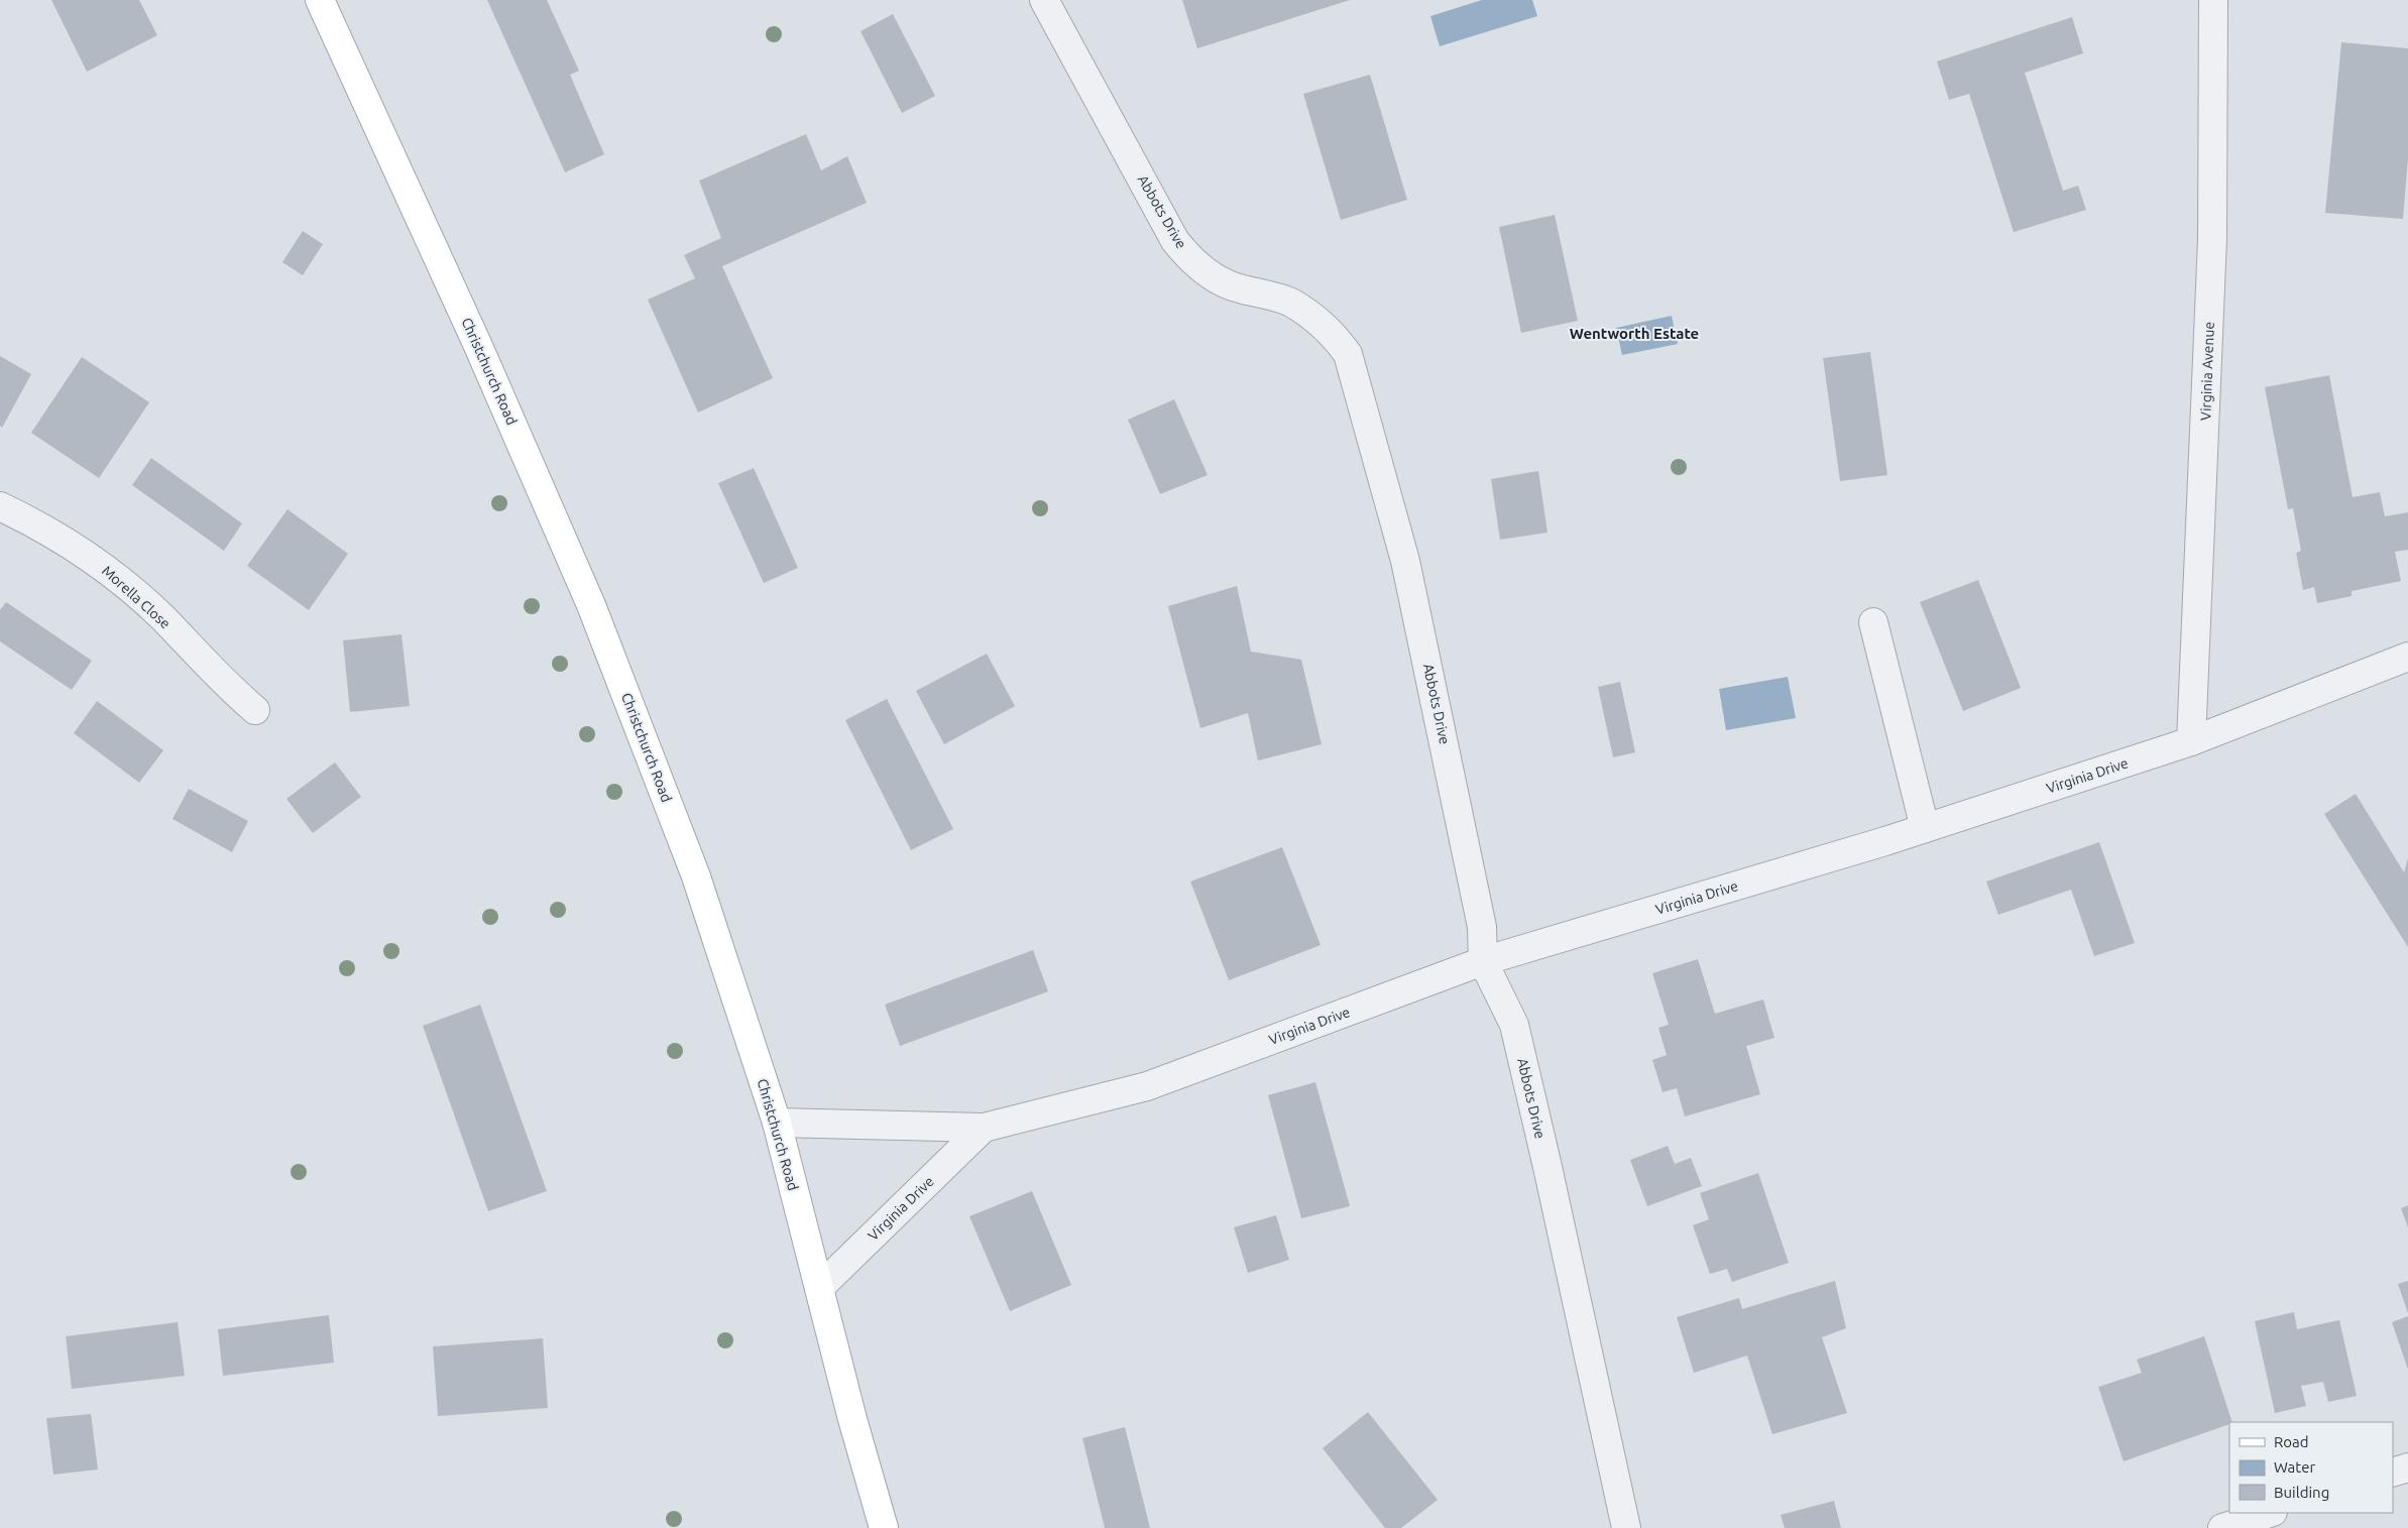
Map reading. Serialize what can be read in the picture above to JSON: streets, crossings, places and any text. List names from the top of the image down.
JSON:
{
  "streets": {
    "main road": ["Christchurch Road"],
    "street": [
      "Abbots Drive",
      "Virginia Avenue",
      "Morella Close",
      "Virginia Drive"
    ]
  },
  "crossings": [
    ["Abbots Drive", "Virginia Drive"],
    ["Christchurch Road", "Virginia Drive"],
    ["Virginia Avenue", "Virginia Drive"]
  ],
  "districts": ["Wentworth Estate"],
  "legend": ["Road", "Water", "Building"]
}
